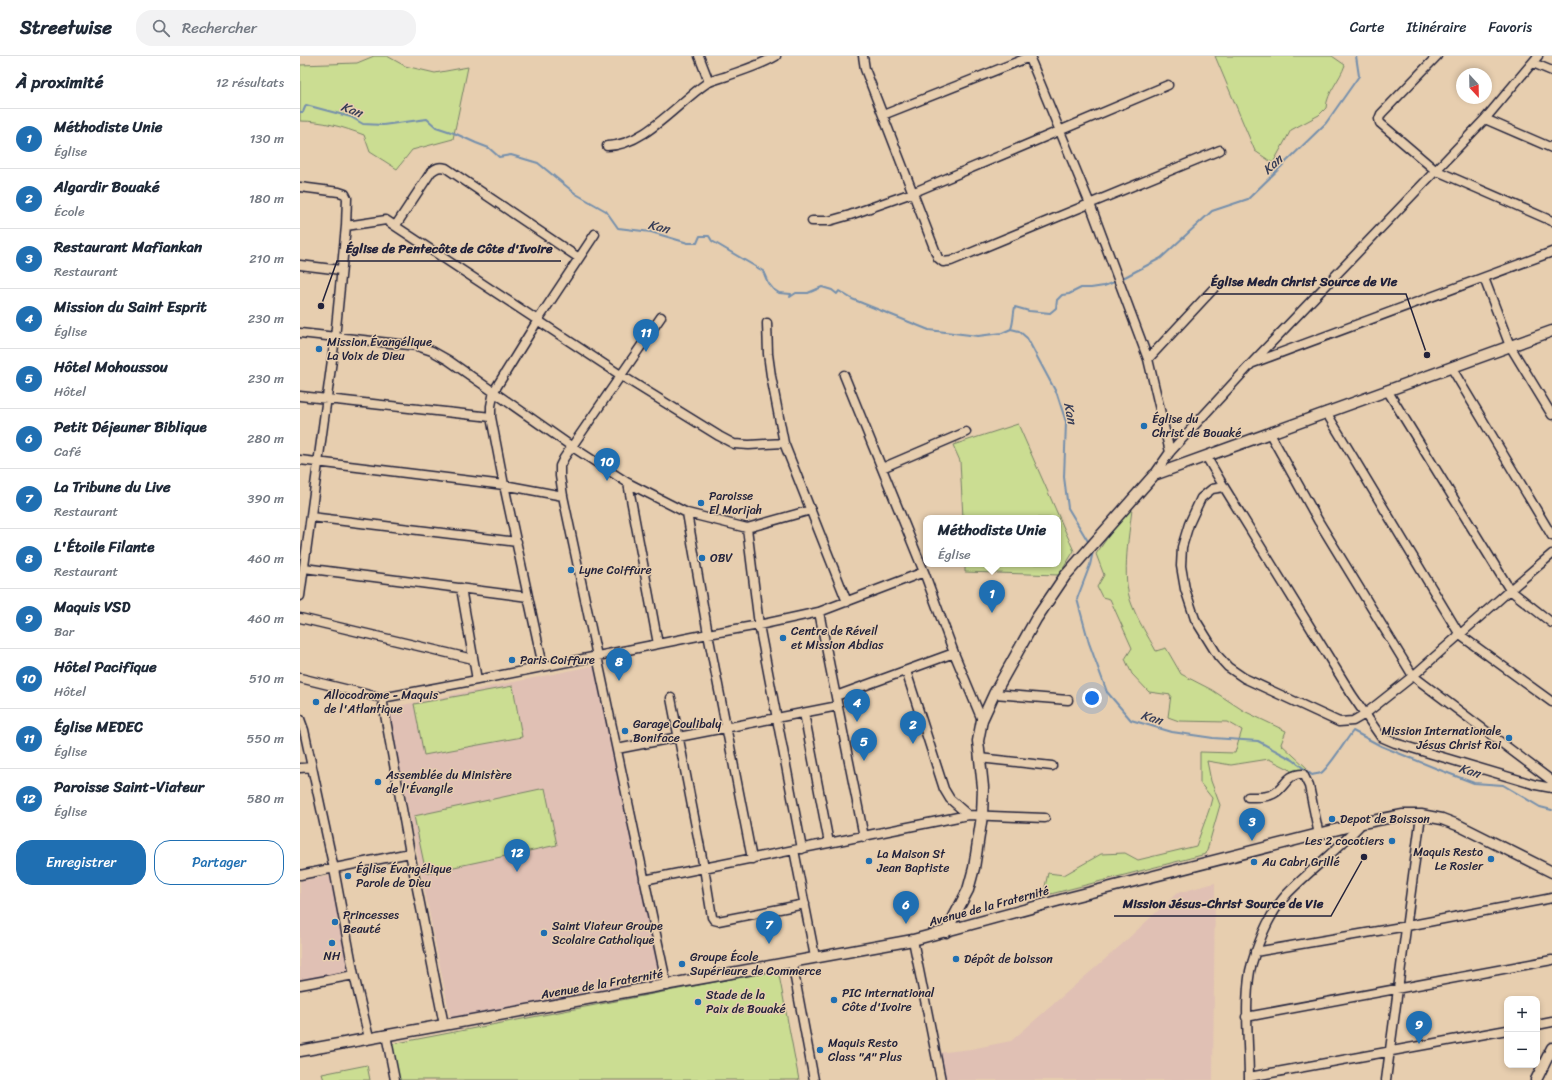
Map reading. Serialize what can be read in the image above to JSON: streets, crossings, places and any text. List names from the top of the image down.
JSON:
{
  "streets": {
    "street": ["Avenue de la Fraternité"]
  },
  "water": ["Kan"],
  "places": [
    "Église de Pentecôte de Côte d'Ivoire",
    "Mission Évangélique La Voix de Dieu",
    "Église Medn Christ Source de Vie",
    "Église du Christ de Bouaké",
    "Paroisse El Morijah",
    "OBV",
    "Lyne Coiffure",
    "Centre de Réveil et Mission Abdias",
    "Paris Coiffure",
    "Allocodrome - Maquis de l'Atlantique",
    "Garage Coulibaly Boniface",
    "Mission Internationale Jésus Christ Roi",
    "Assemblée du Ministère de l'Évangile",
    "Depot de Boisson",
    "Les 2 cocotiers",
    "Mission Jésus-Christ Source de Vie",
    "Maquis Resto Le Rosier",
    "La Maison St Jean Baptiste",
    "Au Cabri Grillé",
    "Église Évangélique Parole de Dieu",
    "Princesses Beauté",
    "Saint Viateur Groupe Scolaire Catholique",
    "NH",
    "Dépôt de boisson",
    "Groupe École Supérieure de Commerce",
    "PIC International Côte d'Ivoire",
    "Stade de la Paix de Bouaké",
    "Maquis Resto Class \"A\" Plus"
  ],
  "north": "bottom",
  "page": {
    "header": "Streetwise",
    "search": "Rechercher",
    "nav": ["Carte", "Itinéraire", "Favoris"],
    "heading": ["À proximité", "12 résultats"],
    "list": [
      {
        "mark": "1",
        "name": "Méthodiste Unie",
        "note": "Église",
        "value": "130 m"
      },
      {
        "mark": "2",
        "name": "Algardir Bouaké",
        "note": "École",
        "value": "180 m"
      },
      {
        "mark": "3",
        "name": "Restaurant Mafiankan",
        "note": "Restaurant",
        "value": "210 m"
      },
      {
        "mark": "4",
        "name": "Mission du Saint Esprit",
        "note": "Église",
        "value": "230 m"
      },
      {
        "mark": "5",
        "name": "Hôtel Mohoussou",
        "note": "Hôtel",
        "value": "230 m"
      },
      {
        "mark": "6",
        "name": "Petit Déjeuner Biblique",
        "note": "Café",
        "value": "280 m"
      },
      {
        "mark": "7",
        "name": "La Tribune du Live",
        "note": "Restaurant",
        "value": "390 m"
      },
      {
        "mark": "8",
        "name": "L'Étoile Filante",
        "note": "Restaurant",
        "value": "460 m"
      },
      {
        "mark": "9",
        "name": "Maquis VSD",
        "note": "Bar",
        "value": "460 m"
      },
      {
        "mark": "10",
        "name": "Hôtel Pacifique",
        "note": "Hôtel",
        "value": "510 m"
      },
      {
        "mark": "11",
        "name": "Église MEDEC",
        "note": "Église",
        "value": "550 m"
      },
      {
        "mark": "12",
        "name": "Paroisse Saint-Viateur",
        "note": "Église",
        "value": "580 m"
      }
    ],
    "pins": [
      "11",
      "10",
      "1",
      "8",
      "4",
      "2",
      "5",
      "3",
      "12",
      "6",
      "7",
      "9"
    ],
    "popup": ["Méthodiste Unie", "Église"],
    "buttons": ["Enregistrer", "Partager"],
    "map_buttons": ["+", "−"]
  }
}
